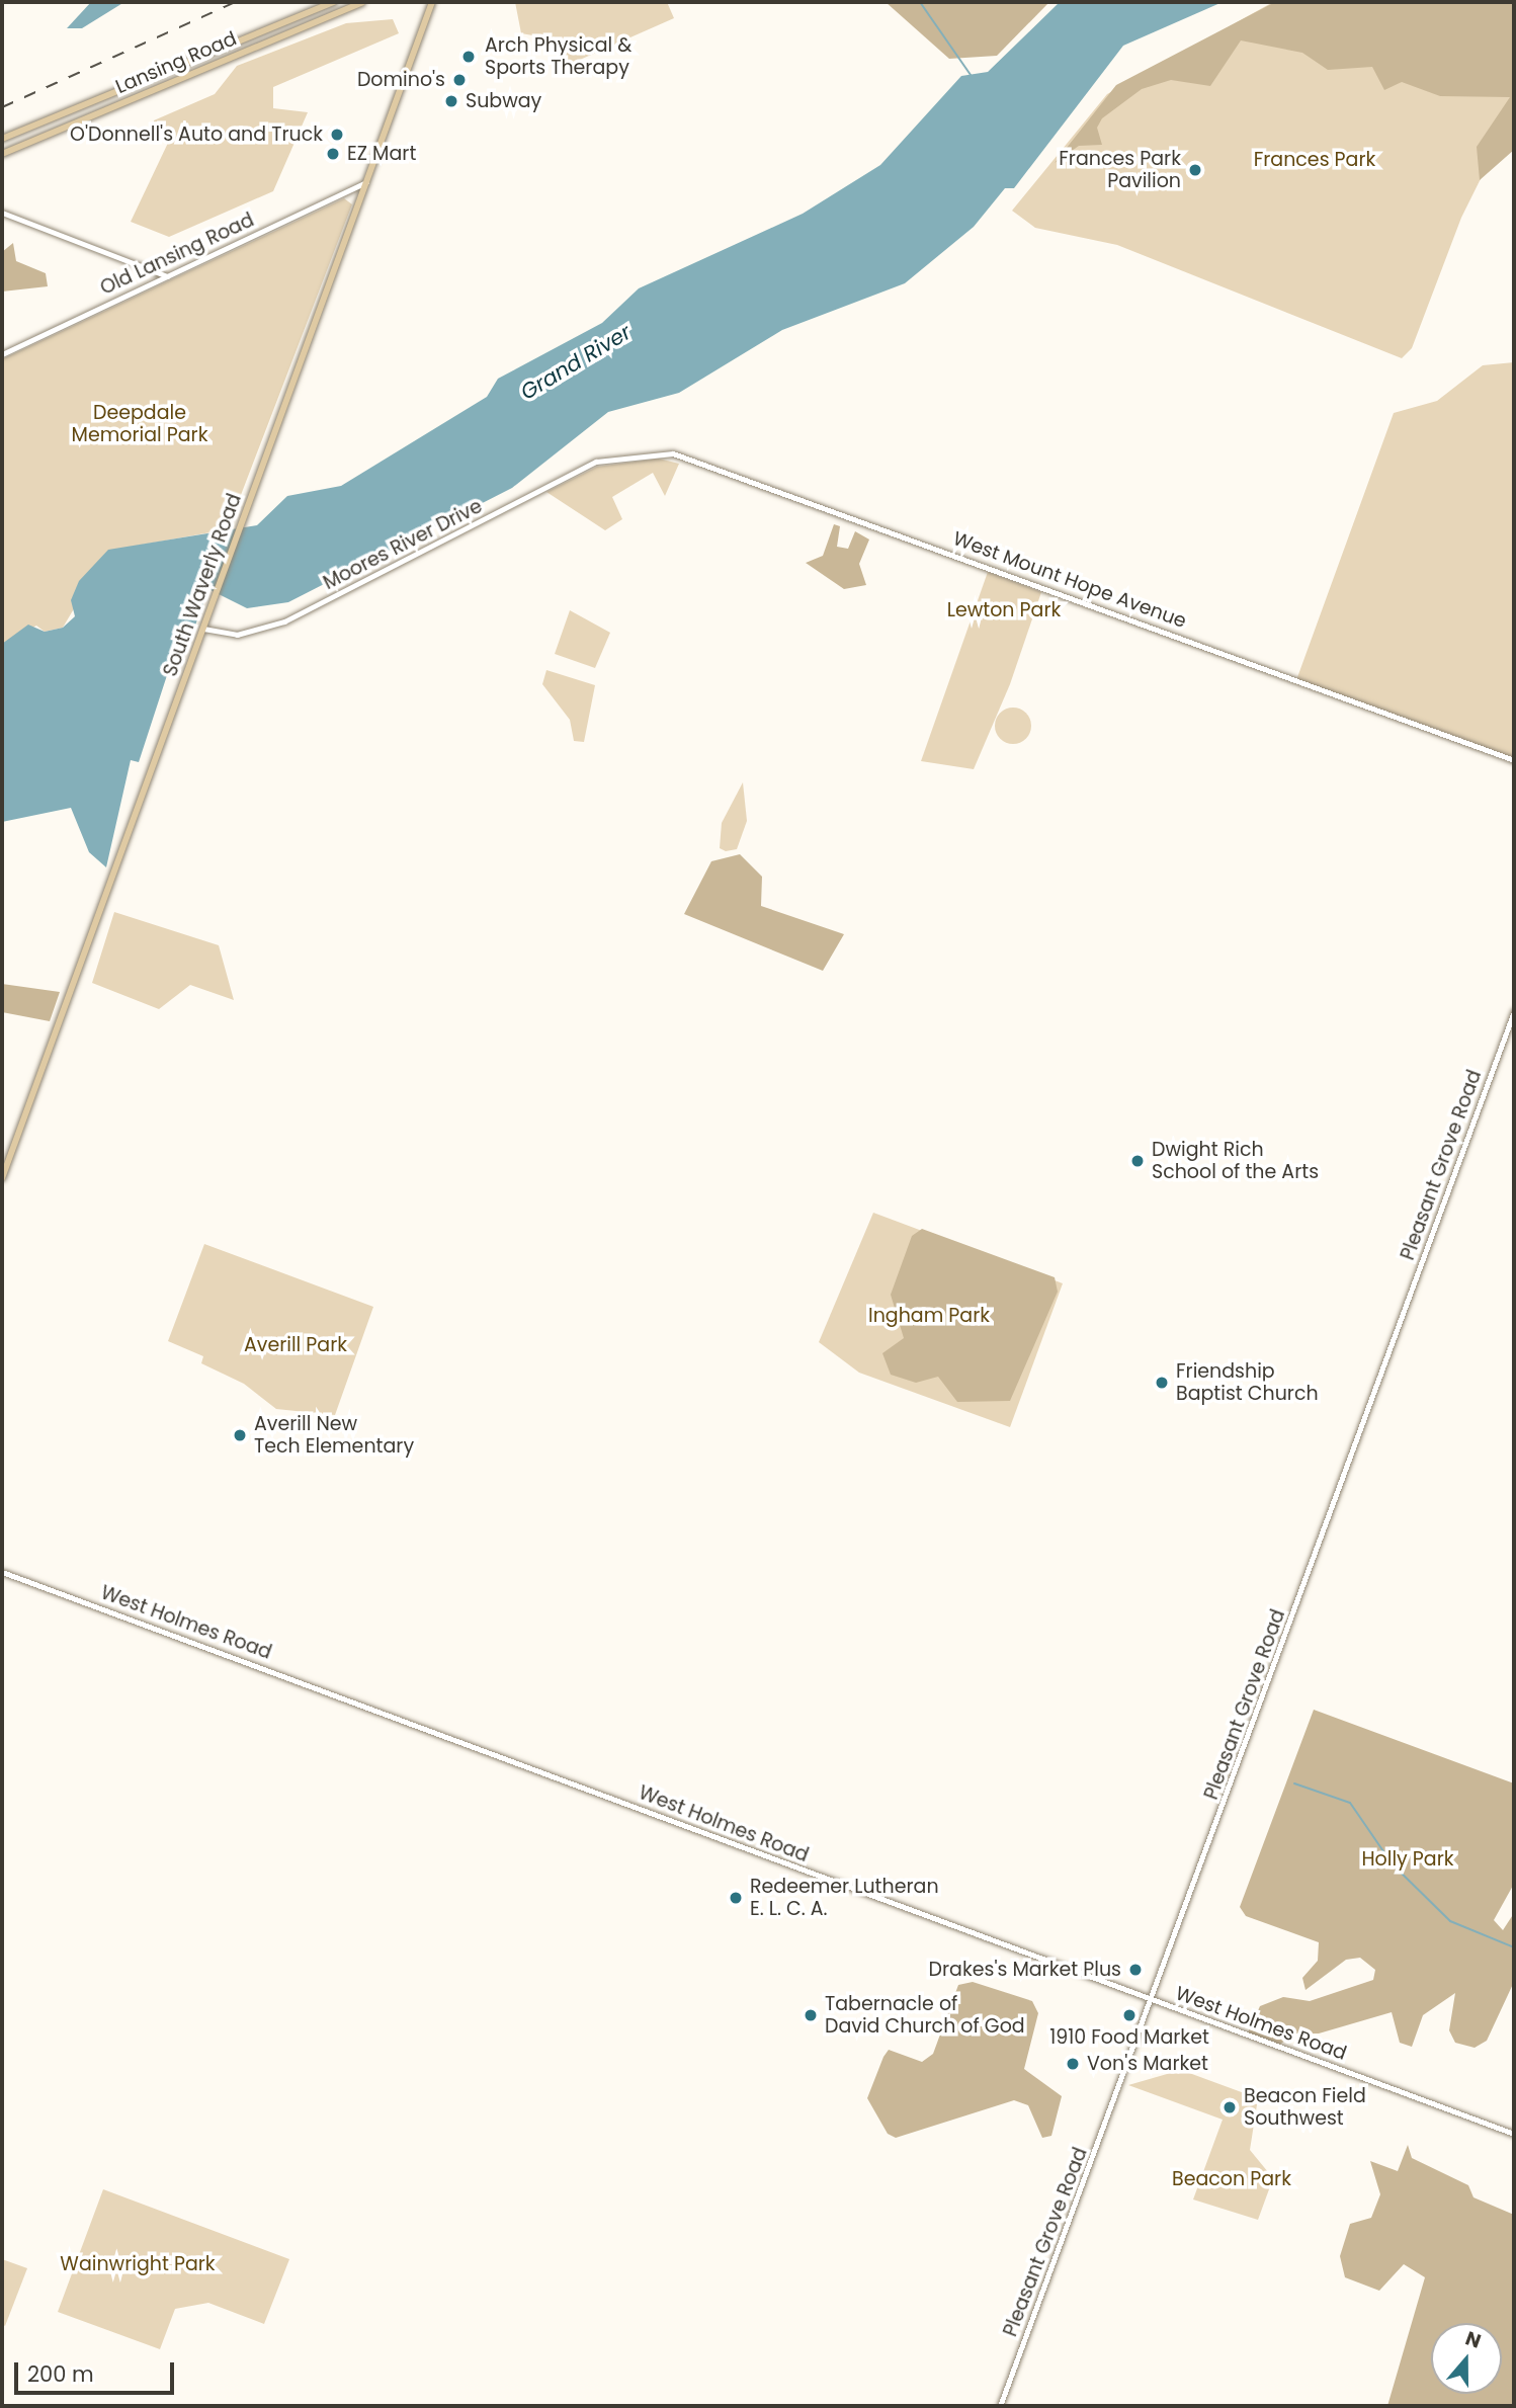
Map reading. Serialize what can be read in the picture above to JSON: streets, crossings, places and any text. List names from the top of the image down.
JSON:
{
  "streets": {
    "main road": ["Lansing Road", "South Waverly Road"],
    "street": [
      "Old Lansing Road",
      "Moores River Drive",
      "West Mount Hope Avenue",
      "Pleasant Grove Road",
      "West Holmes Road"
    ]
  },
  "crossings": [
    ["Old Lansing Road", "South Waverly Road"],
    ["Moores River Drive", "West Mount Hope Avenue"],
    ["Moores River Drive", "South Waverly Road"],
    ["Pleasant Grove Road", "West Holmes Road"]
  ],
  "water": ["Grand River"],
  "parks": [
    "Frances Park",
    "Deepdale Memorial Park",
    "Lewton Park",
    "Ingham Park",
    "Averill Park",
    "Holly Park",
    "Beacon Park",
    "Wainwright Park"
  ],
  "places": [
    "Arch Physical & Sports Therapy",
    "Domino's",
    "Subway",
    "O'Donnell's Auto and Truck",
    "EZ Mart",
    "Frances Park Pavilion",
    "Dwight Rich School of the Arts",
    "Friendship Baptist Church",
    "Averill New Tech Elementary",
    "Redeemer Lutheran E. L. C. A.",
    "Drakes's Market Plus",
    "Tabernacle of David Church of God",
    "1910 Food Market",
    "Von's Market",
    "Beacon Field Southwest"
  ],
  "scale_bar": "200 m",
  "north": "top"
}
